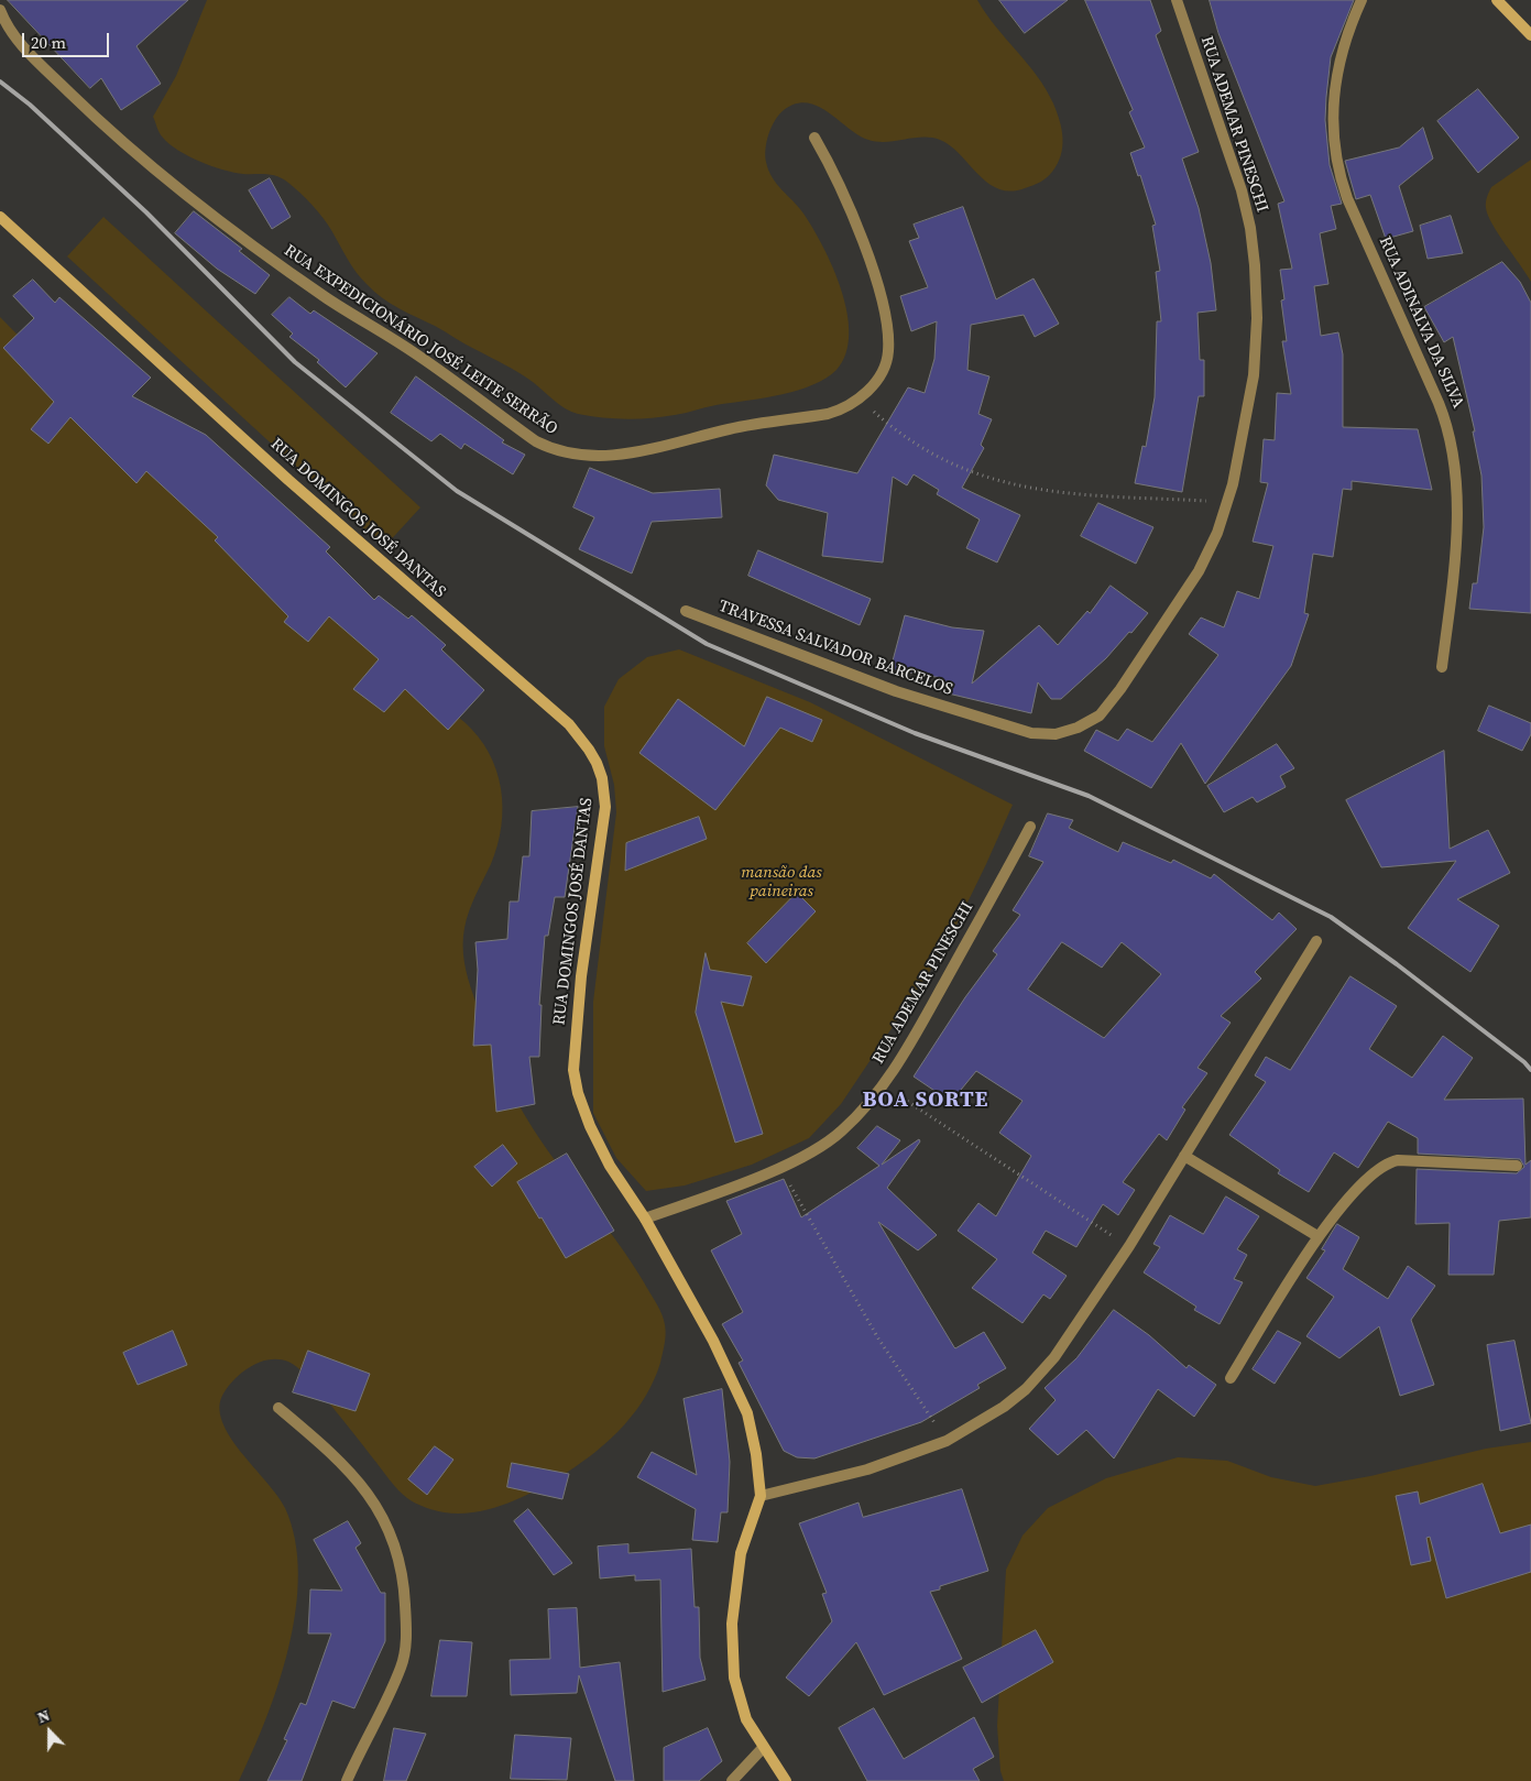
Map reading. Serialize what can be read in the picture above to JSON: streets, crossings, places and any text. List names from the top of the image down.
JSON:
{
  "streets": {
    "street": [
      "RUA ADEMAR PINESCHI",
      "RUA ADINALVA DA SILVA",
      "RUA EXPEDICIONÁRIO JOSÉ LEITE SERRÃO",
      "RUA DOMINGOS JOSÉ DANTAS",
      "TRAVESSA SALVADOR BARCELOS"
    ]
  },
  "crossings": [
    ["RUA ADEMAR PINESCHI", "RUA DOMINGOS JOSÉ DANTAS"],
    ["RUA ADEMAR PINESCHI", "TRAVESSA SALVADOR BARCELOS"]
  ],
  "districts": ["BOA SORTE"],
  "parks": ["mansão das paineiras"],
  "scale_bar": "20 m",
  "north": "top"
}
